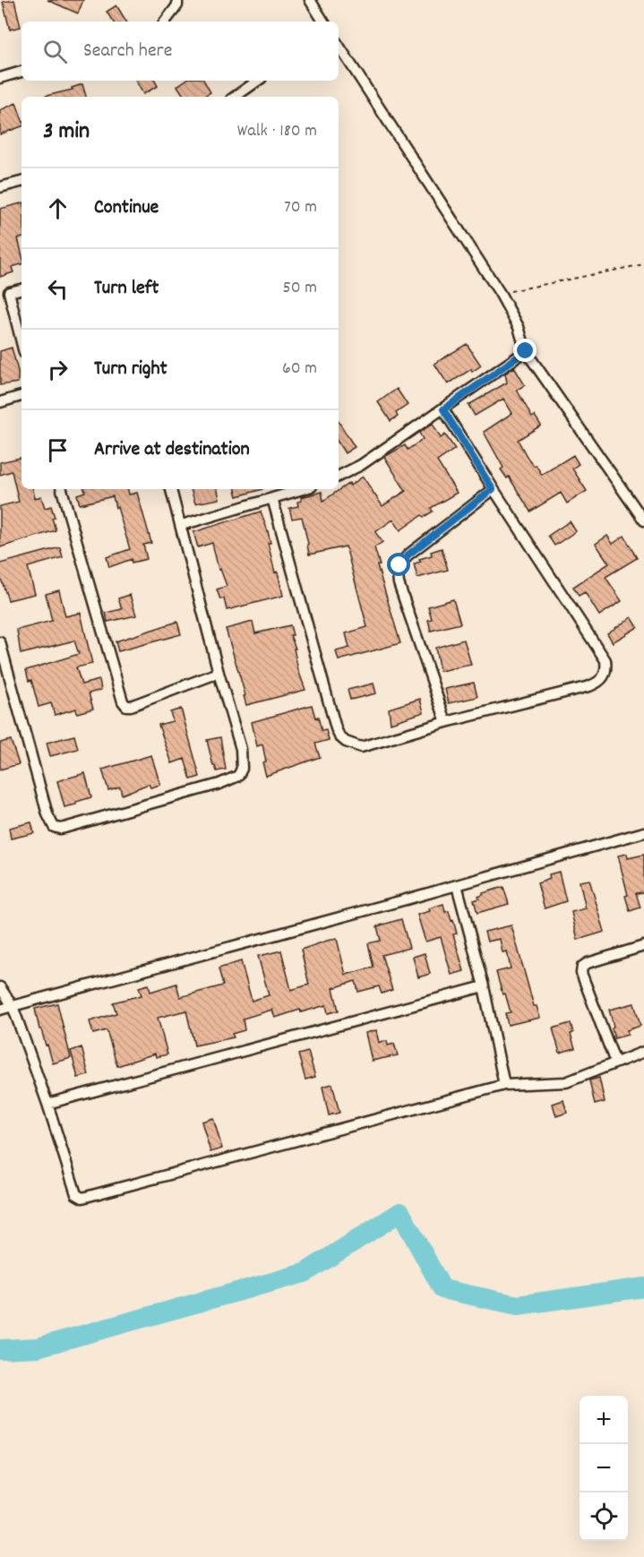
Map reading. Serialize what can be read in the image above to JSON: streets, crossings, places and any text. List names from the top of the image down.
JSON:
{
  "page": {
    "search": "Search here",
    "heading": ["3 min", "Walk · 180 m"],
    "list": [
      ["Continue", "70 m"],
      ["Turn left", "50 m"],
      ["Turn right", "60 m"],
      "Arrive at destination"
    ],
    "map_buttons": ["+", "−"]
  }
}
